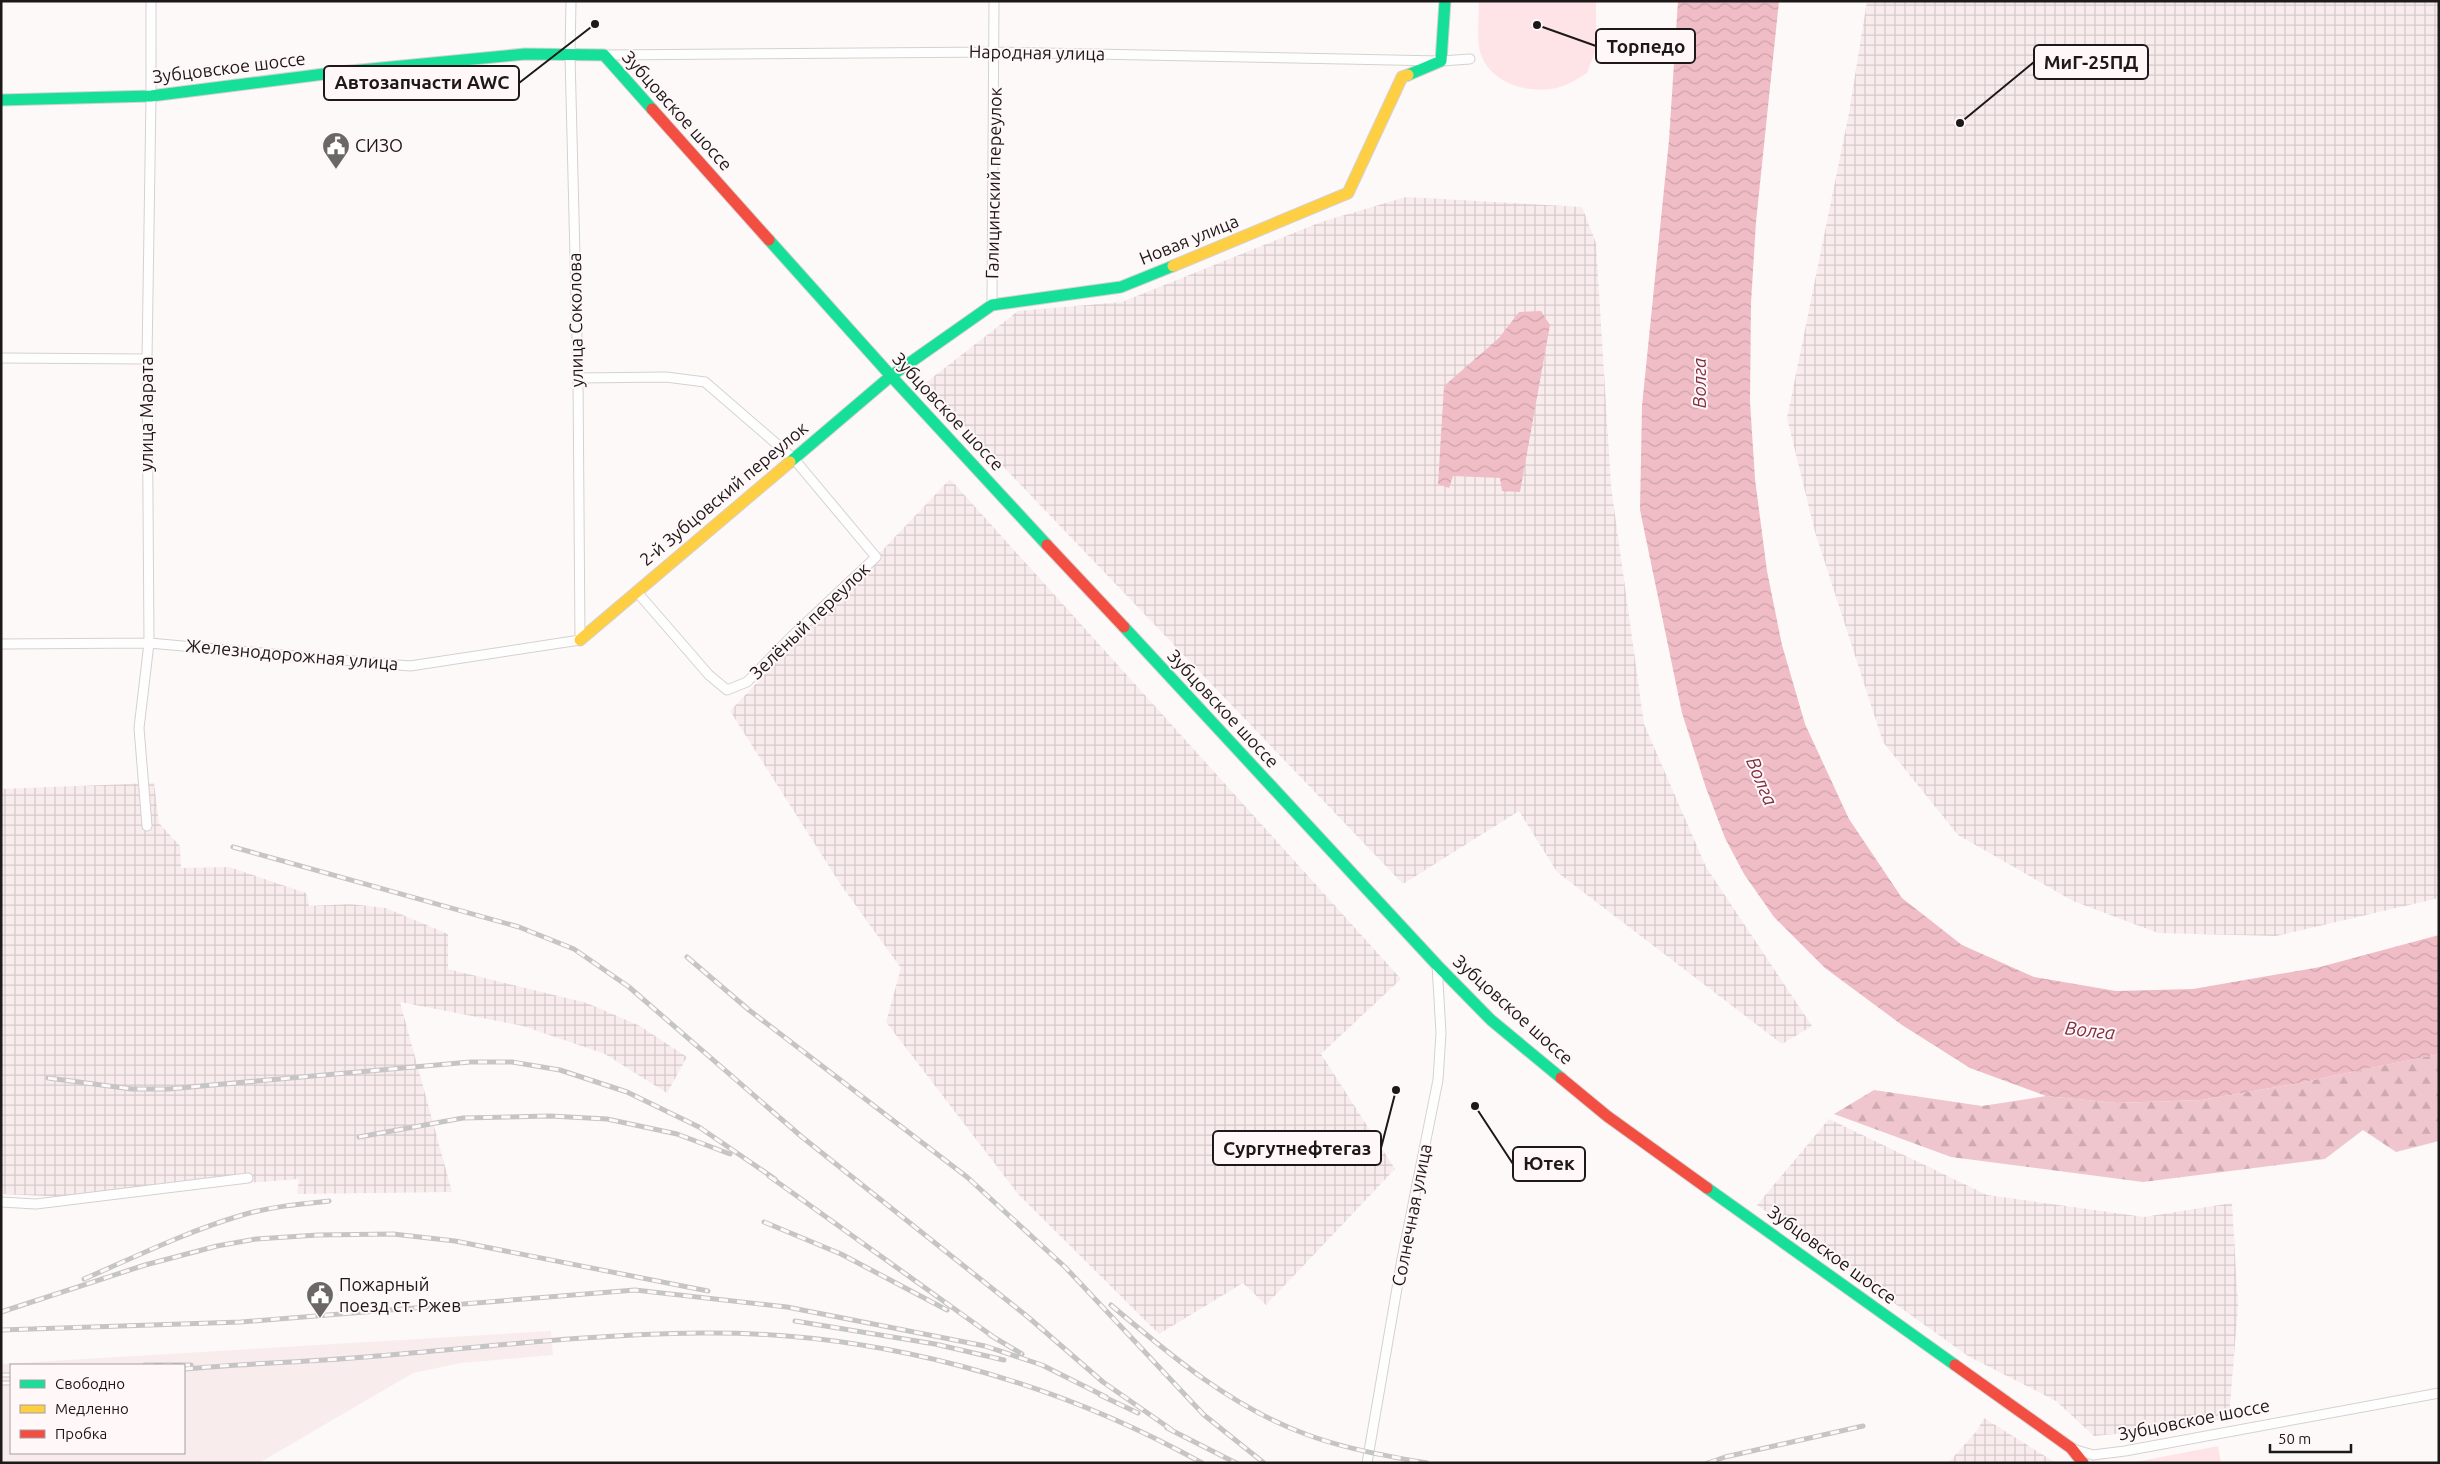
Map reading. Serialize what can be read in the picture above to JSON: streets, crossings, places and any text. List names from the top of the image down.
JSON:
{
  "streets": {
    "main road": ["Зубцовское шоссе", "Новая улица", "2-й Зубцовский переулок"],
    "street": [
      "Народная улица",
      "Галицинский переулок",
      "улица Соколова",
      "улица Марата",
      "Зелёный переулок",
      "Железнодорожная улица",
      "Солнечная улица"
    ]
  },
  "crossings": [
    ["Народная улица", "Зубцовское шоссе"],
    ["Народная улица", "Галицинский переулок"],
    ["Народная улица", "Новая улица"],
    ["Зубцовское шоссе", "Новая улица"],
    ["Зубцовское шоссе", "улица Соколова"],
    ["Зубцовское шоссе", "улица Марата"],
    ["Зубцовское шоссе", "2-й Зубцовский переулок"],
    ["Зубцовское шоссе", "Солнечная улица"],
    ["Галицинский переулок", "Новая улица"],
    ["Новая улица", "2-й Зубцовский переулок"],
    ["улица Соколова", "2-й Зубцовский переулок"],
    ["улица Соколова", "Железнодорожная улица"],
    ["улица Марата", "Железнодорожная улица"],
    ["2-й Зубцовский переулок", "Зелёный переулок"],
    ["2-й Зубцовский переулок", "Железнодорожная улица"]
  ],
  "water": ["Волга"],
  "places": {
    "other": [
      "Автозапчасти AWC",
      "Торпедо",
      "МиГ-25ПД",
      "Сургутнефтегаз",
      "Ютек"
    ],
    "public building": ["СИЗО", "Пожарный поезд ст. Ржев"]
  },
  "legend": ["Свободно", "Медленно", "Пробка"],
  "scale_bar": "50 m"
}
